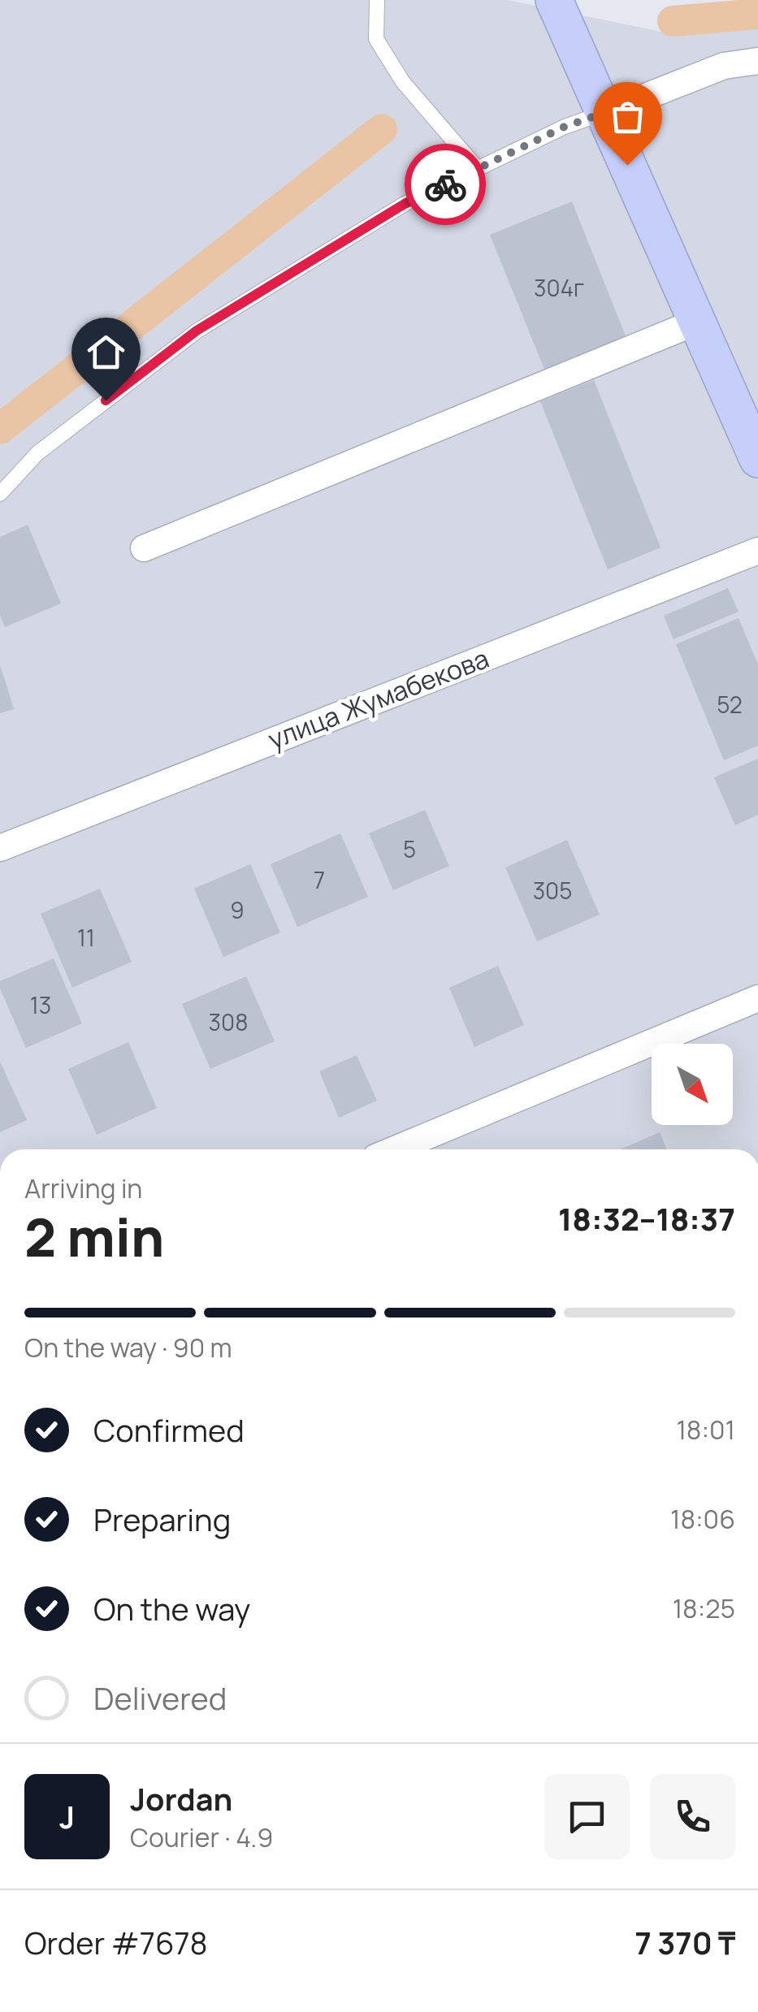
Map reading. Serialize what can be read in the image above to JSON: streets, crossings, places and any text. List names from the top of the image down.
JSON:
{
  "streets": {
    "street": ["улица Жумабекова"]
  },
  "house_numbers": [
    "304г",
    "52",
    "5",
    "7",
    "305",
    "9",
    "11",
    "13",
    "308"
  ],
  "north": "bottom right",
  "page": {
    "heading": ["2 min", "Arriving in", "18:32–18:37"],
    "panel": [
      "Jordan",
      "Courier · 4.9",
      "Order #7678",
      "7 370 ₸"
    ],
    "bar": "On the way · 90 m",
    "list": [
      ["Confirmed", "18:01"],
      ["Preparing", "18:06"],
      ["On the way", "18:25"],
      "Delivered"
    ],
    "round": "J"
  }
}
